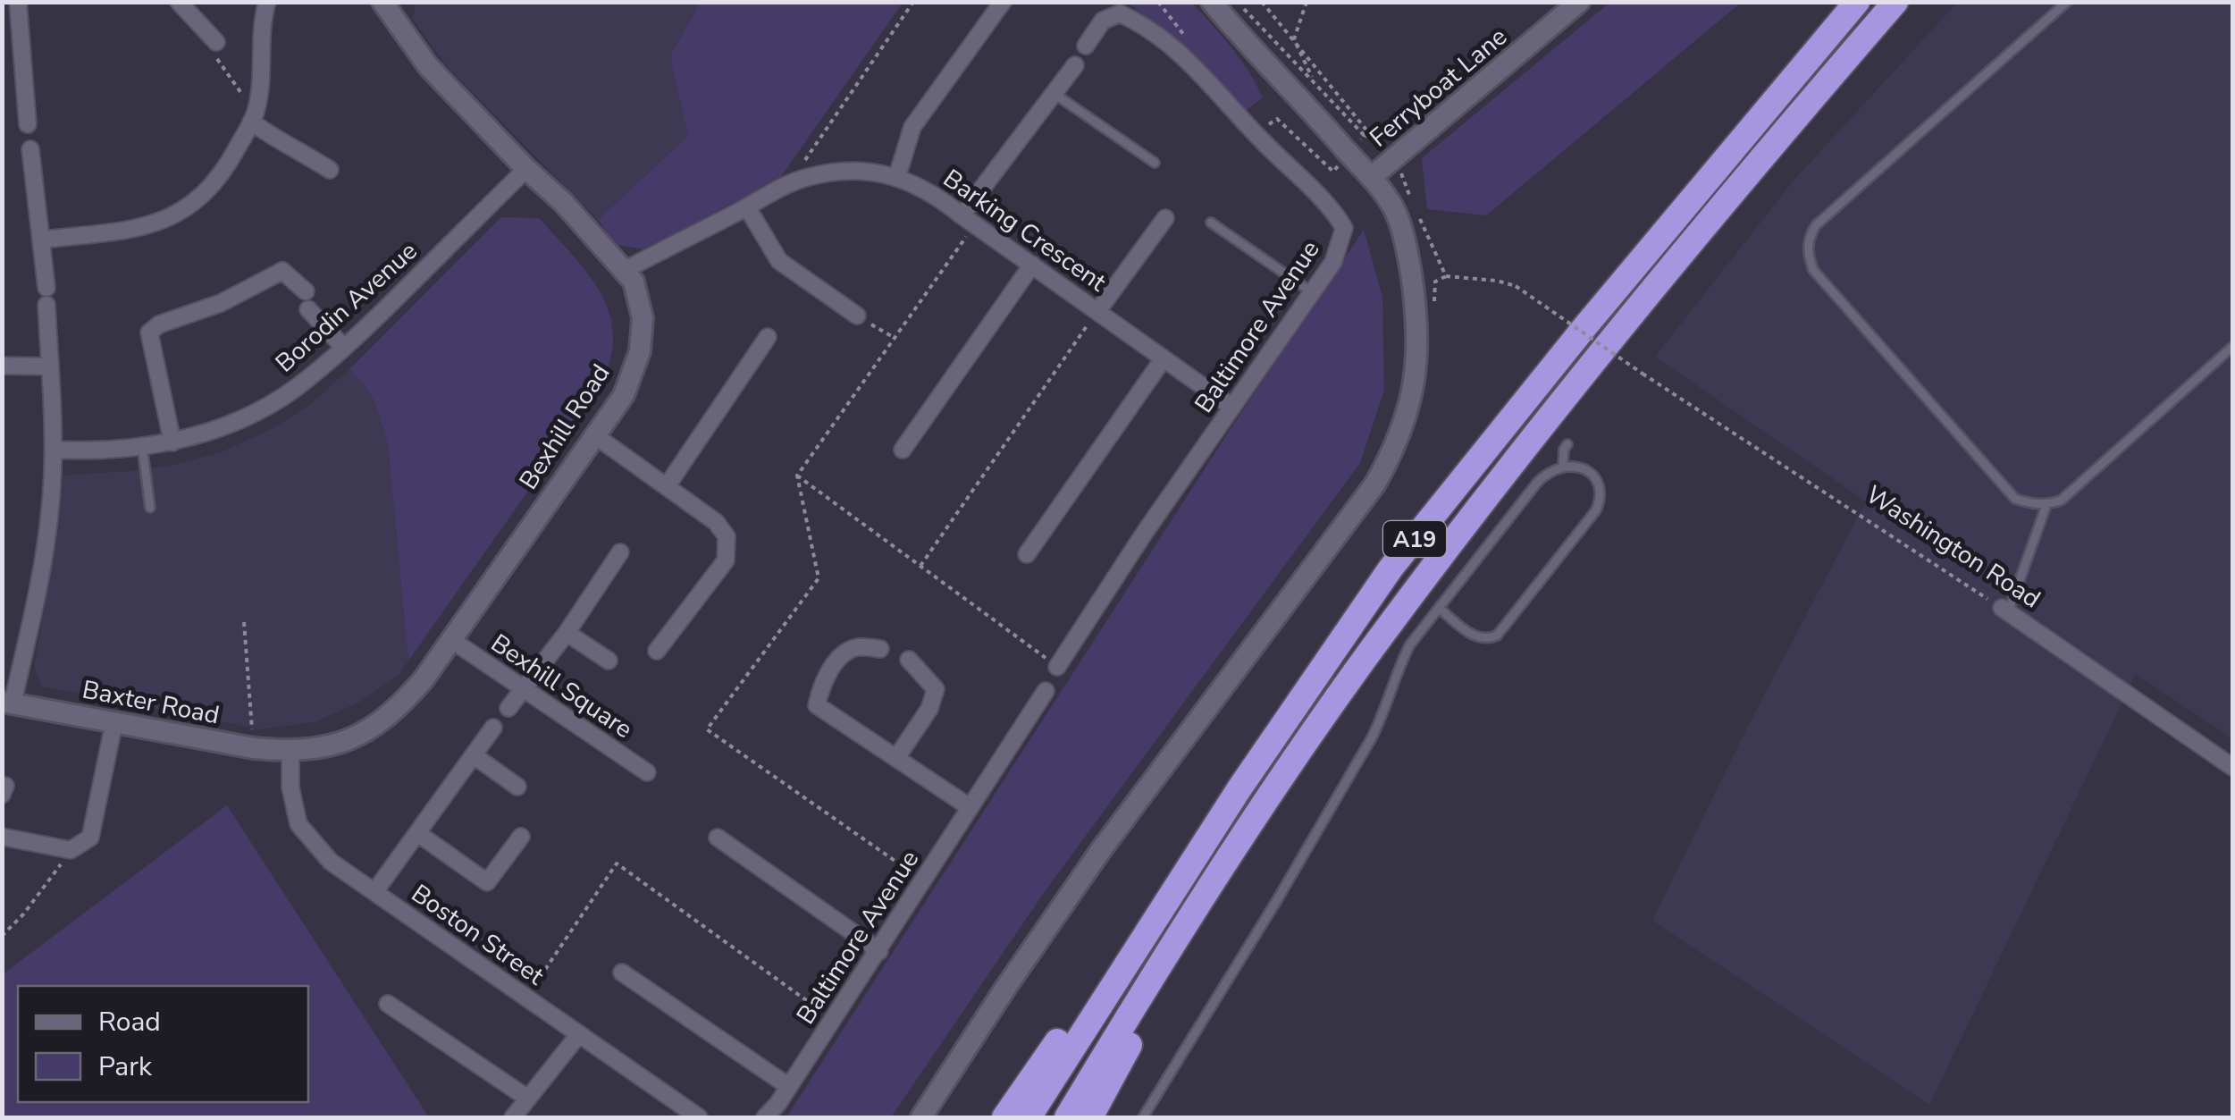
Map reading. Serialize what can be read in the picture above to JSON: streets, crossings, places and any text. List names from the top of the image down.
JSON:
{
  "streets": {
    "highway": ["A19"],
    "street": [
      "Ferryboat Lane",
      "Barking Crescent",
      "Borodin Avenue",
      "Baltimore Avenue",
      "Bexhill Road",
      "Washington Road",
      "Bexhill Square",
      "Baxter Road",
      "Boston Street"
    ]
  },
  "crossings": [
    ["Ferryboat Lane", "Washington Road"],
    ["Barking Crescent", "Baltimore Avenue"],
    ["Barking Crescent", "Bexhill Road"],
    ["Borodin Avenue", "Bexhill Road"],
    ["Bexhill Road", "Bexhill Square"],
    ["Bexhill Road", "Baxter Road"],
    ["Bexhill Road", "Boston Street"],
    ["Baxter Road", "Boston Street"]
  ],
  "legend": ["Road", "Park"]
}
